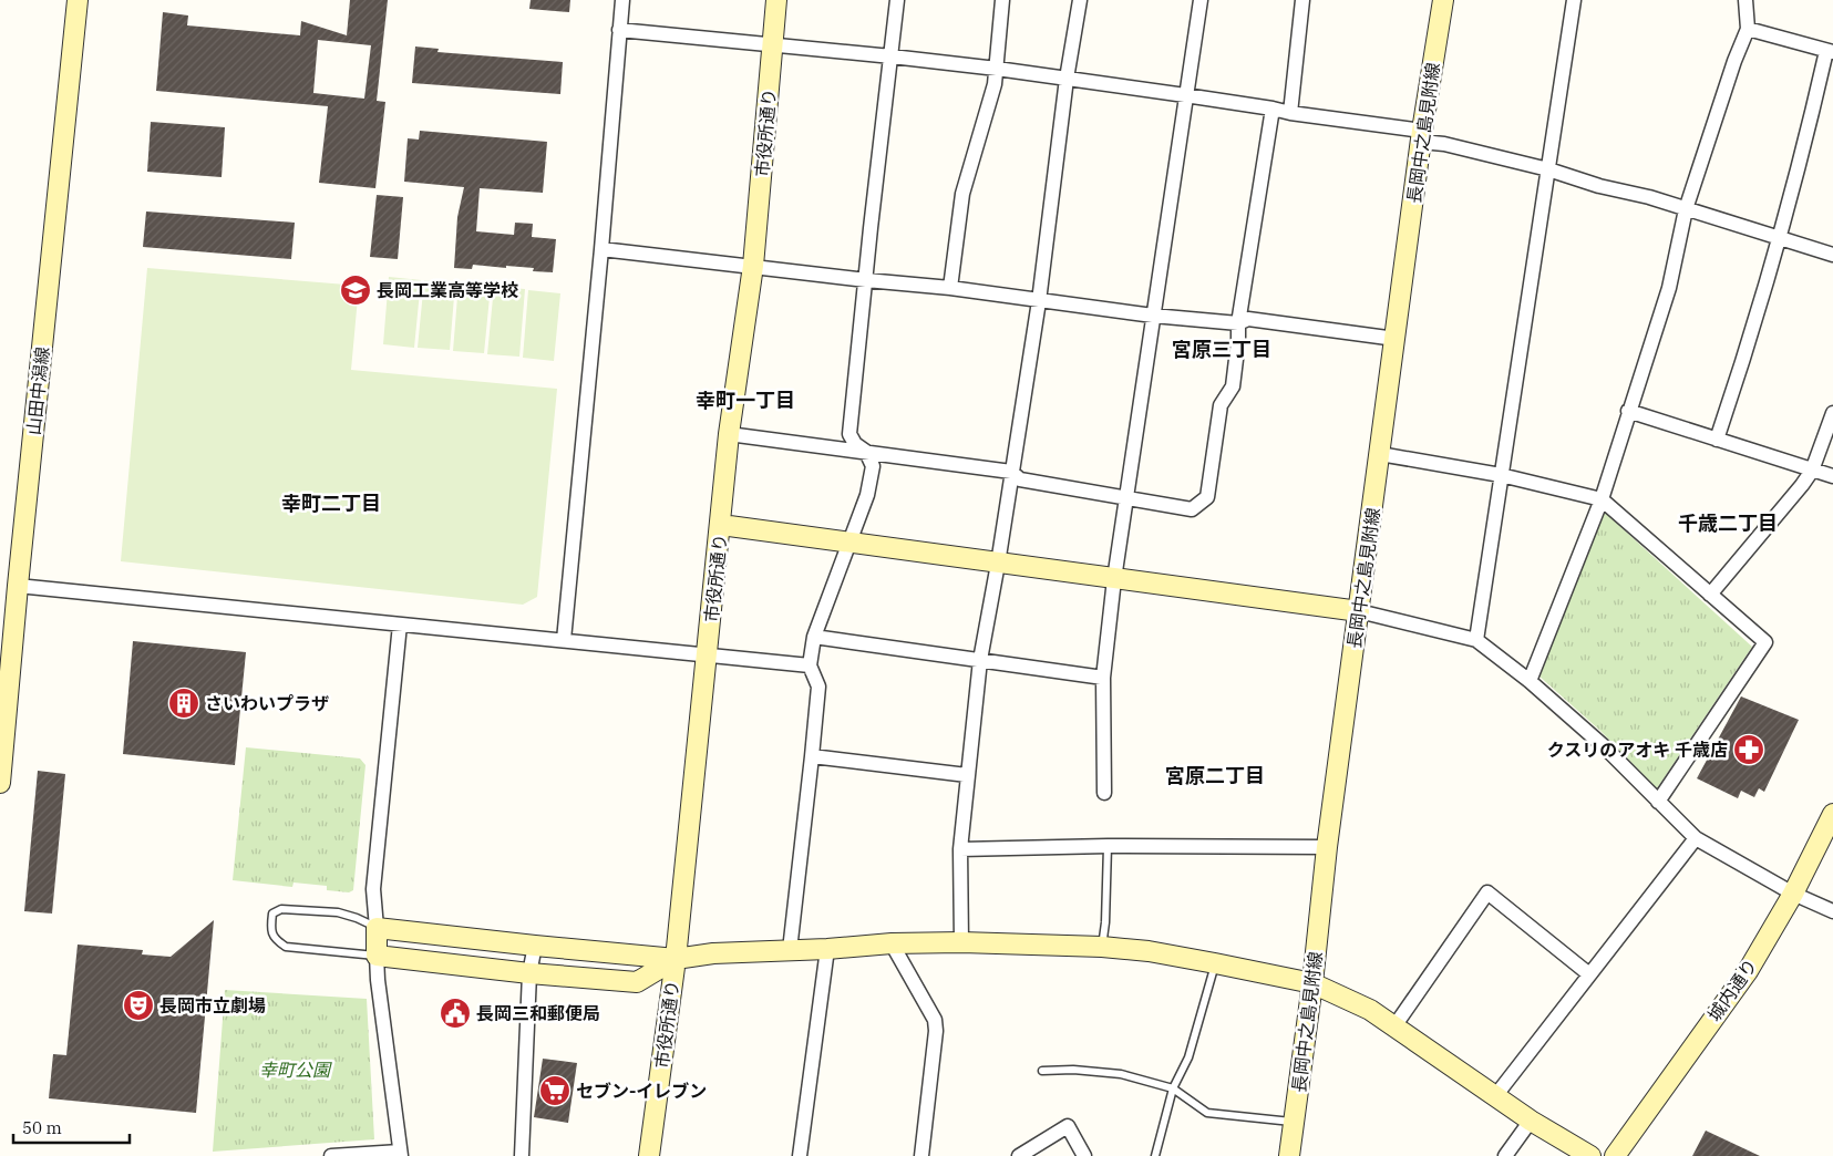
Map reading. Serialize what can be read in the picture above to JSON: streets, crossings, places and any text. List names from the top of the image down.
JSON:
{
  "streets": {
    "street": [
      "市役所通り",
      "長岡中之島見附線",
      "山田中潟線",
      "城内通り"
    ]
  },
  "districts": [
    "宮原三丁目",
    "幸町一丁目",
    "幸町二丁目",
    "千歳二丁目",
    "宮原二丁目"
  ],
  "parks": ["幸町公園"],
  "places": {
    "school or university": ["長岡工業高等学校"],
    "building": ["さいわいプラザ"],
    "pharmacy": ["クスリのアオキ 千歳店"],
    "theatre": ["長岡市立劇場"],
    "public building": ["長岡三和郵便局"],
    "supermarket": ["セブン-イレブン"]
  },
  "scale_bar": "50 m"
}
